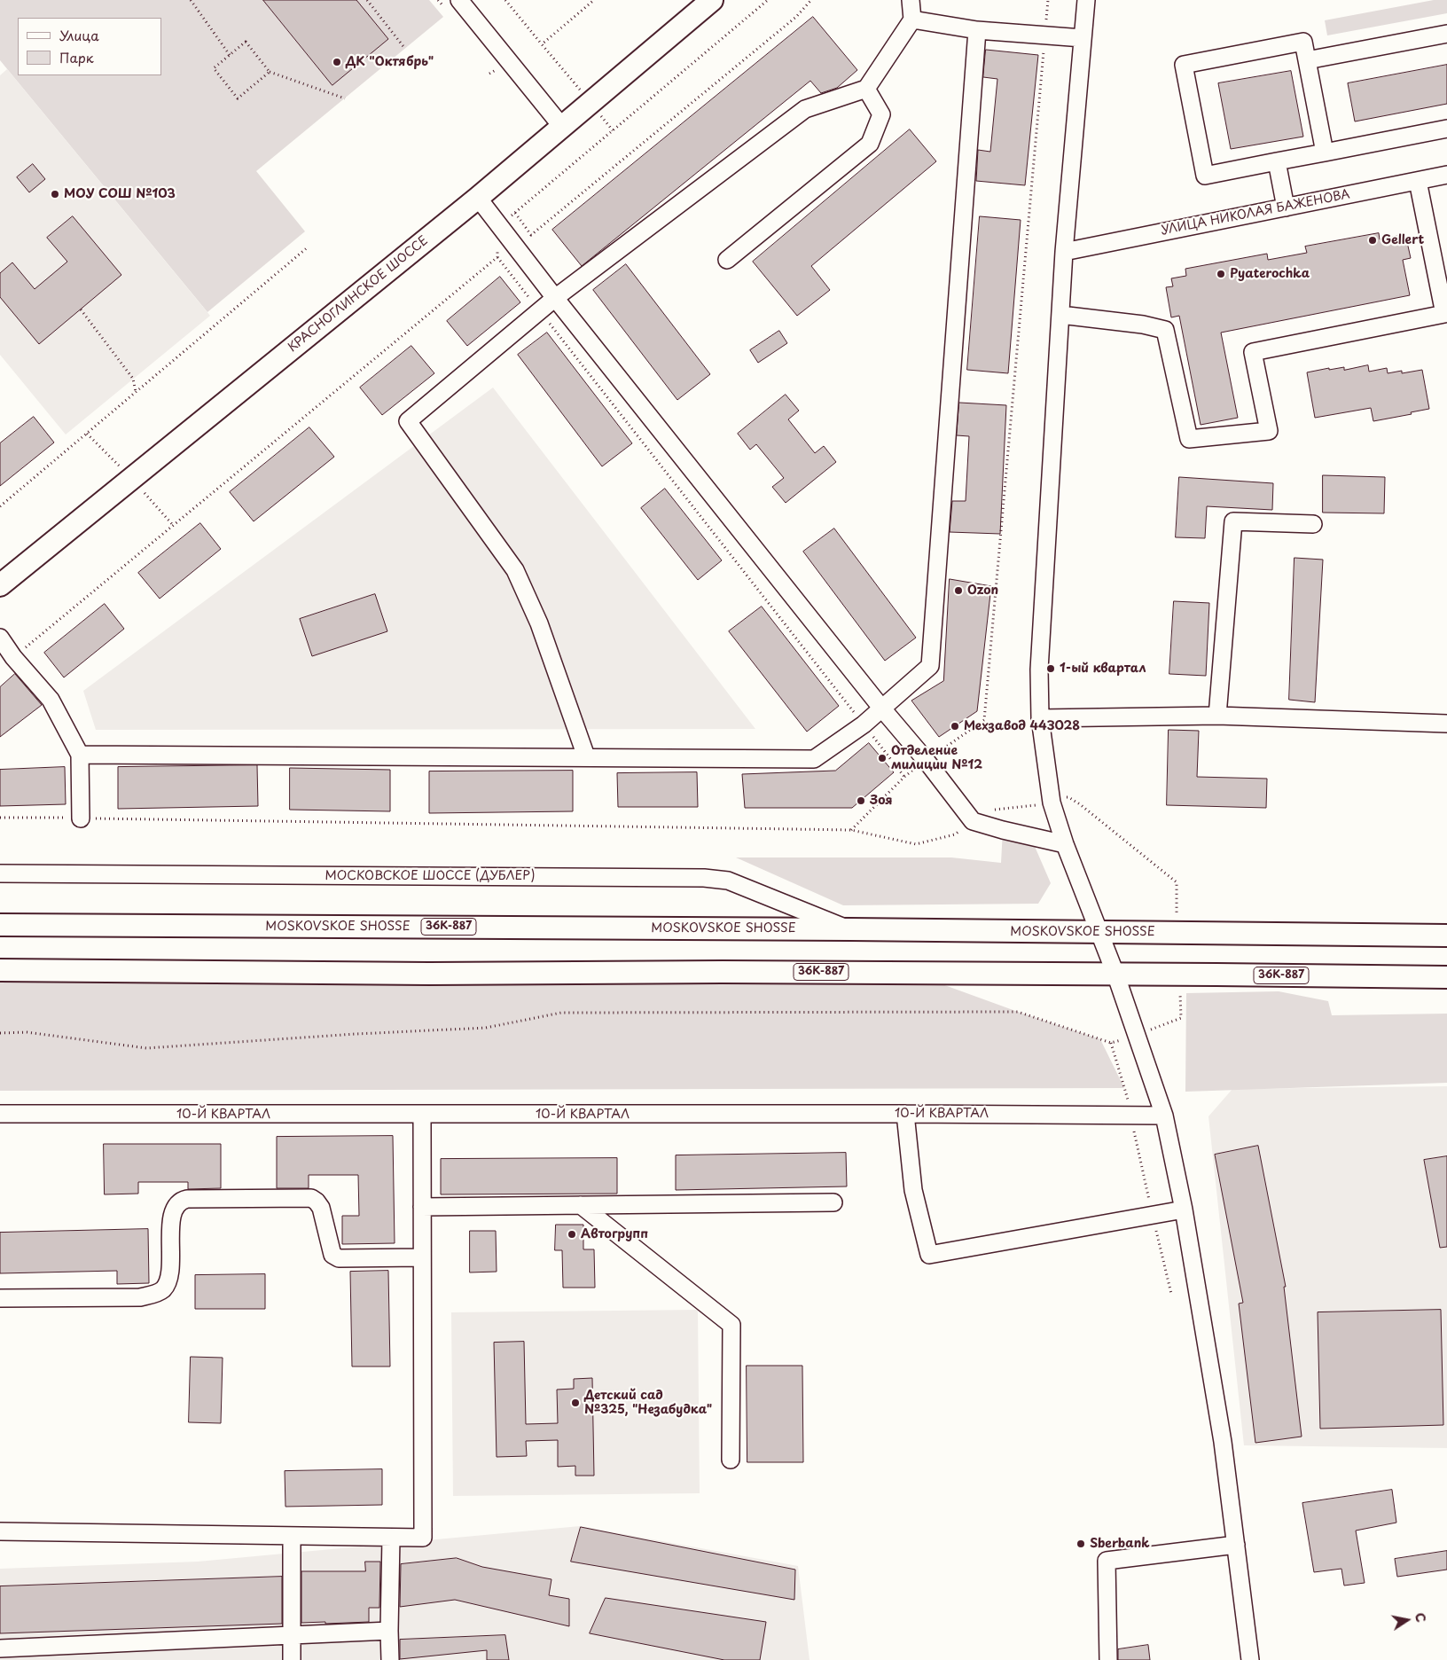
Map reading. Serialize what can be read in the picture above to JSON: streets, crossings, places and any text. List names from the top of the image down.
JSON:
{
  "streets": {
    "main road": ["КРАСНОГЛИНСКОЕ ШОССЕ", "MOSKOVSKOE SHOSSE", "36К-887"],
    "street": ["УЛИЦА НИКОЛАЯ БАЖЕНОВА", "МОСКОВСКОЕ ШОССЕ (ДУБЛЕР)", "10-Й КВАРТАЛ"]
  },
  "crossings": [
    ["МОСКОВСКОЕ ШОССЕ (ДУБЛЕР)", "MOSKOVSKOE SHOSSE"]
  ],
  "places": [
    "ДК \"Октябрь\"",
    "МОУ СОШ №103",
    "Gellert",
    "Pyaterochka",
    "Ozon",
    "1-ый квартал",
    "Мехзавод 443028",
    "Отделение милиции №12",
    "Зоя",
    "Автогрупп",
    "Детский сад №325, \"Незабудка\"",
    "Sberbank"
  ],
  "legend": ["Улица", "Парк"],
  "north": "right"
}
